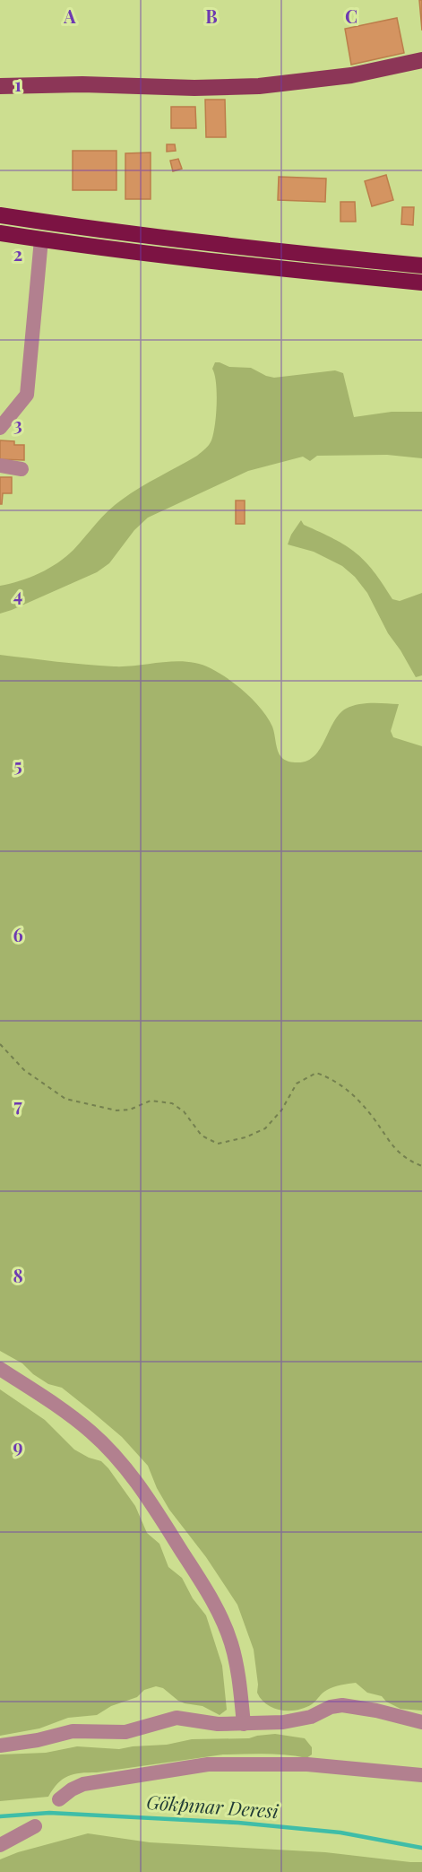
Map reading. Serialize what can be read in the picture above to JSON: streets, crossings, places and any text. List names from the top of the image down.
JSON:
{
  "water": ["Gökpınar Deresi"],
  "grid": {
    "columns": ["A", "B", "C"],
    "rows": [
      "1",
      "2",
      "3",
      "4",
      "5",
      "6",
      "7",
      "8",
      "9"
    ]
  }
}
